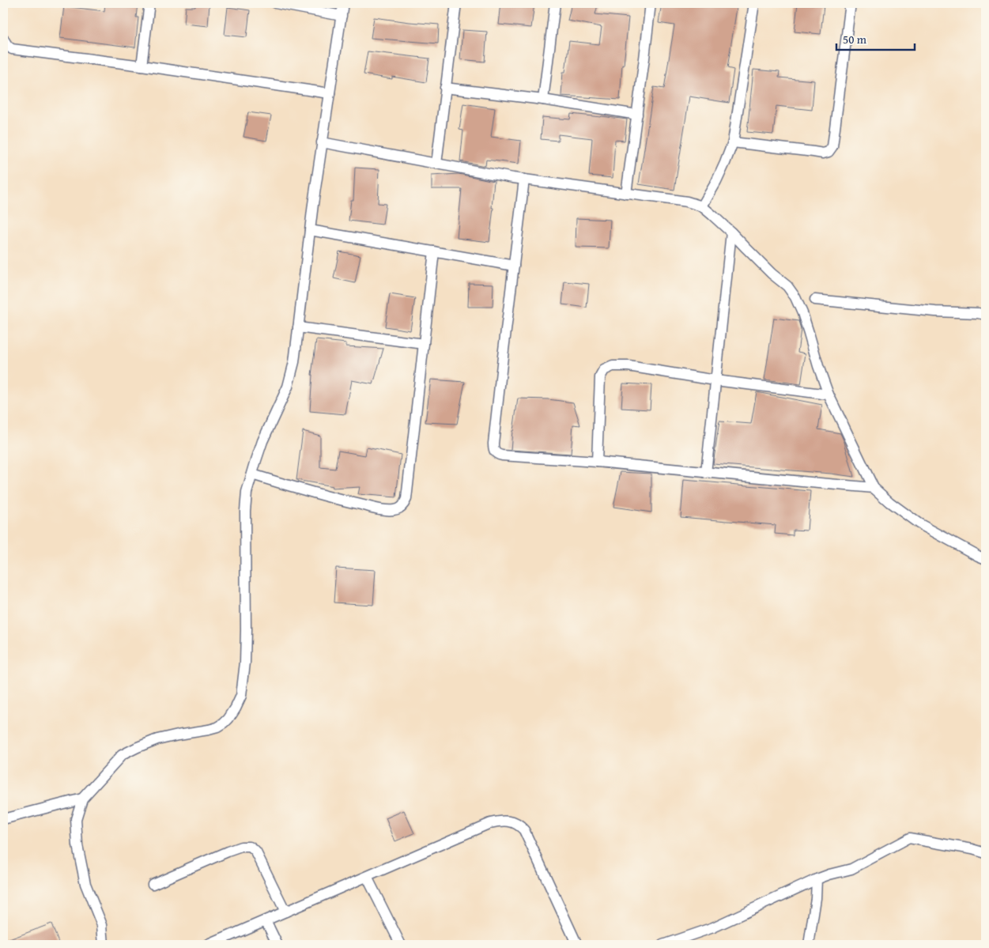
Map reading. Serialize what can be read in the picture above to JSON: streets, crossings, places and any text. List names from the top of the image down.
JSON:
{
  "scale_bar": "50 m"
}
